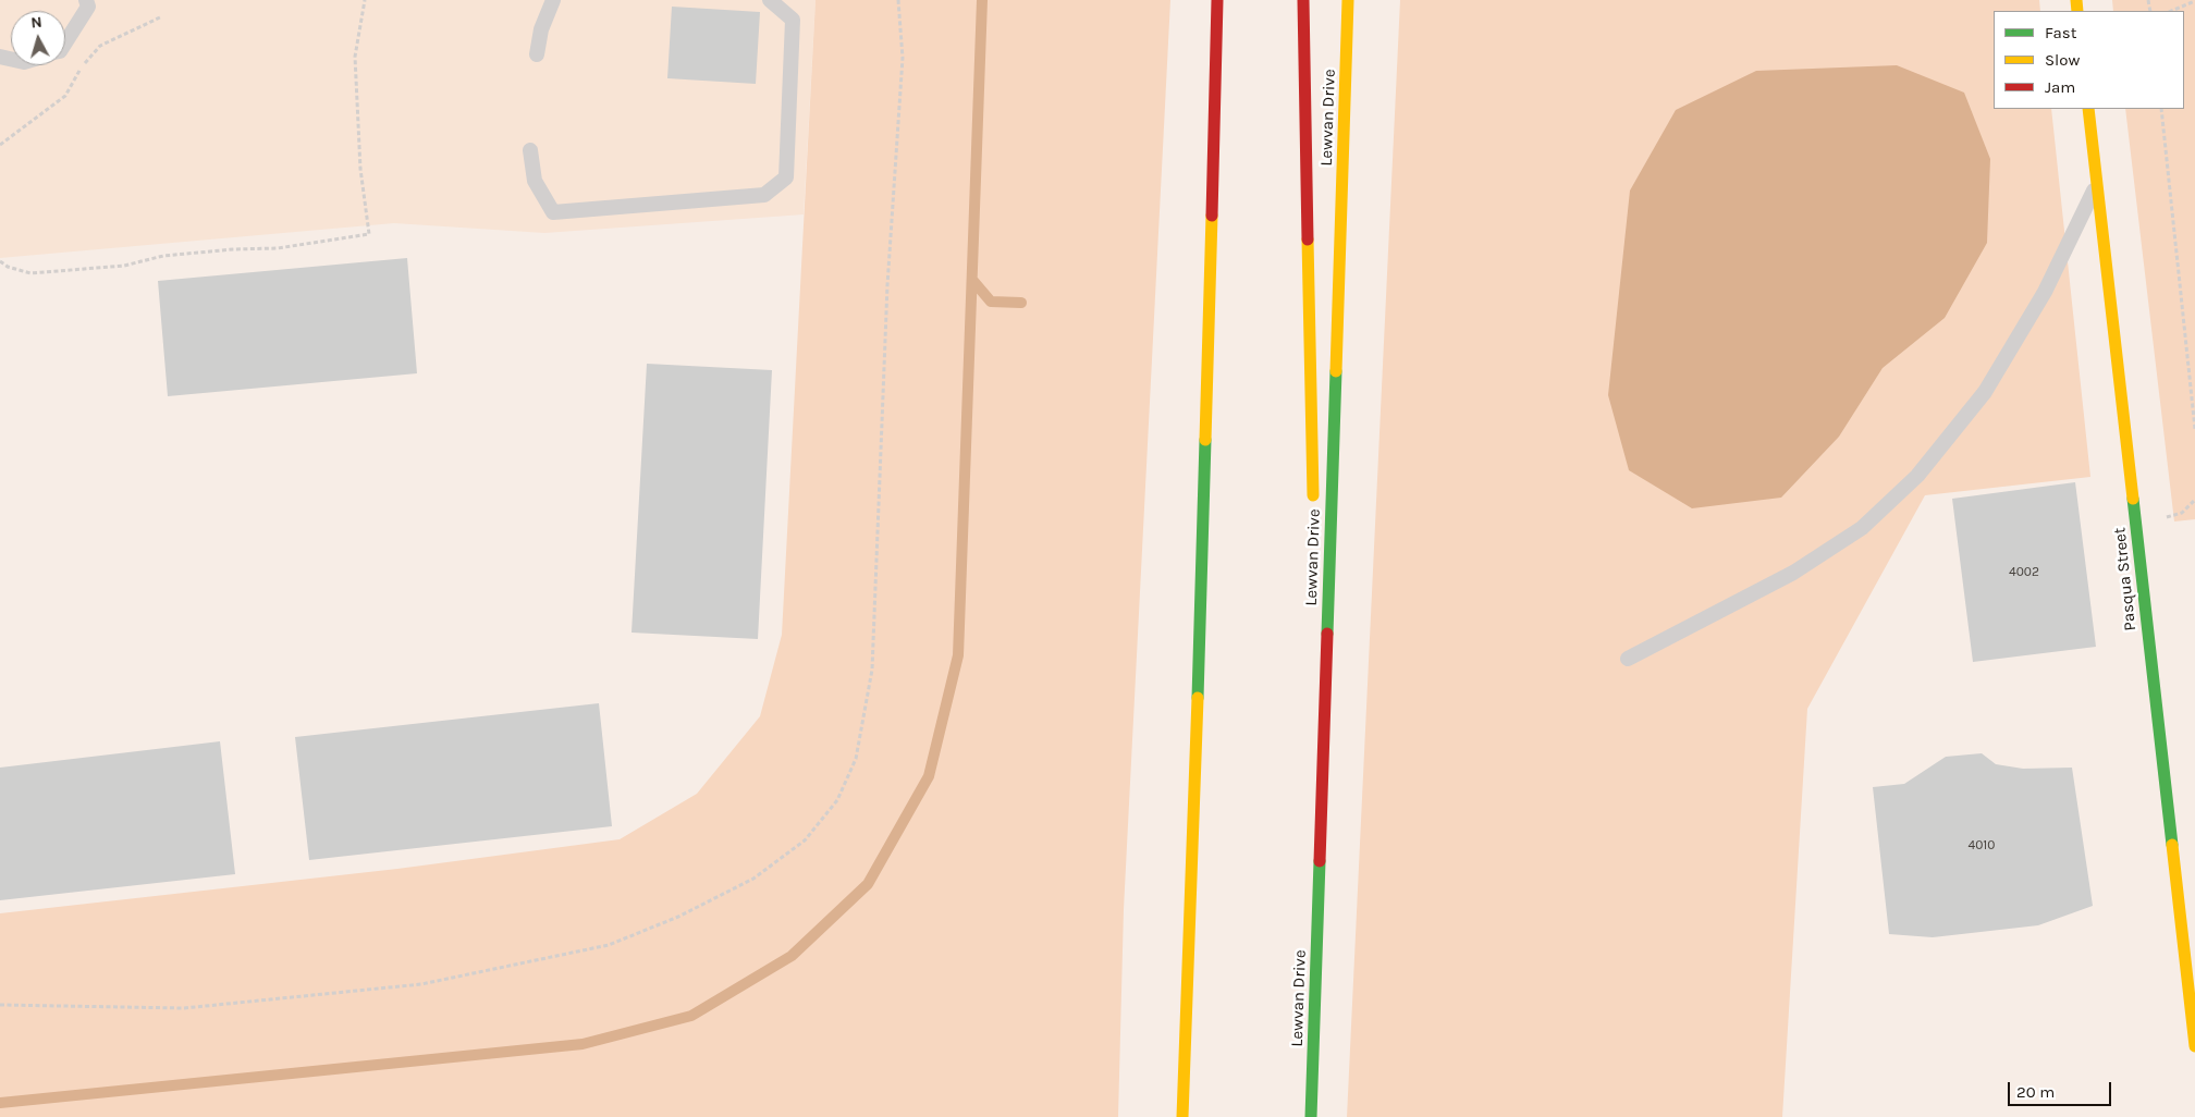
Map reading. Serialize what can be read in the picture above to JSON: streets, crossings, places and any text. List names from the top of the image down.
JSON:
{
  "streets": {
    "main road": ["Lewvan Drive", "Pasqua Street"]
  },
  "house_numbers": ["4002", "4010"],
  "legend": ["Fast", "Slow", "Jam"],
  "scale_bar": "20 m",
  "north": "top"
}
